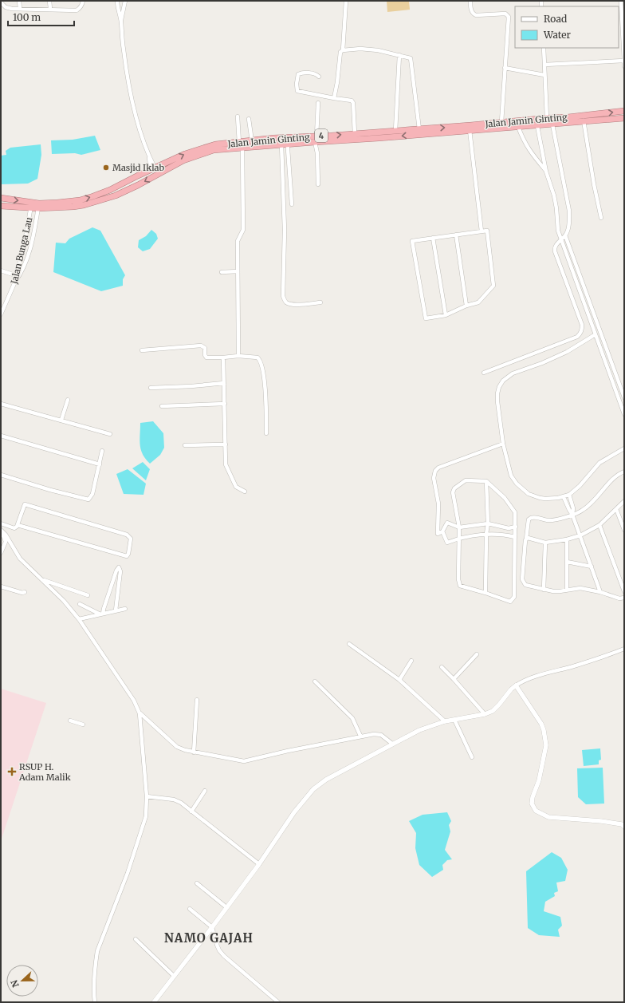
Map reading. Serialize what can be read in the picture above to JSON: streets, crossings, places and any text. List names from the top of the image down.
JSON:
{
  "streets": {
    "highway": ["Jalan Jamin Ginting", "4"],
    "street": ["Jalan Bunga Lau"]
  },
  "crossings": [
    ["Jalan Jamin Ginting", "Jalan Bunga Lau"]
  ],
  "districts": ["NAMO GAJAH"],
  "places": {
    "other": ["Masjid Iklab"],
    "health": ["RSUP H. Adam Malik"]
  },
  "legend": ["Road", "Water"],
  "scale_bar": "100 m",
  "north": "left"
}
